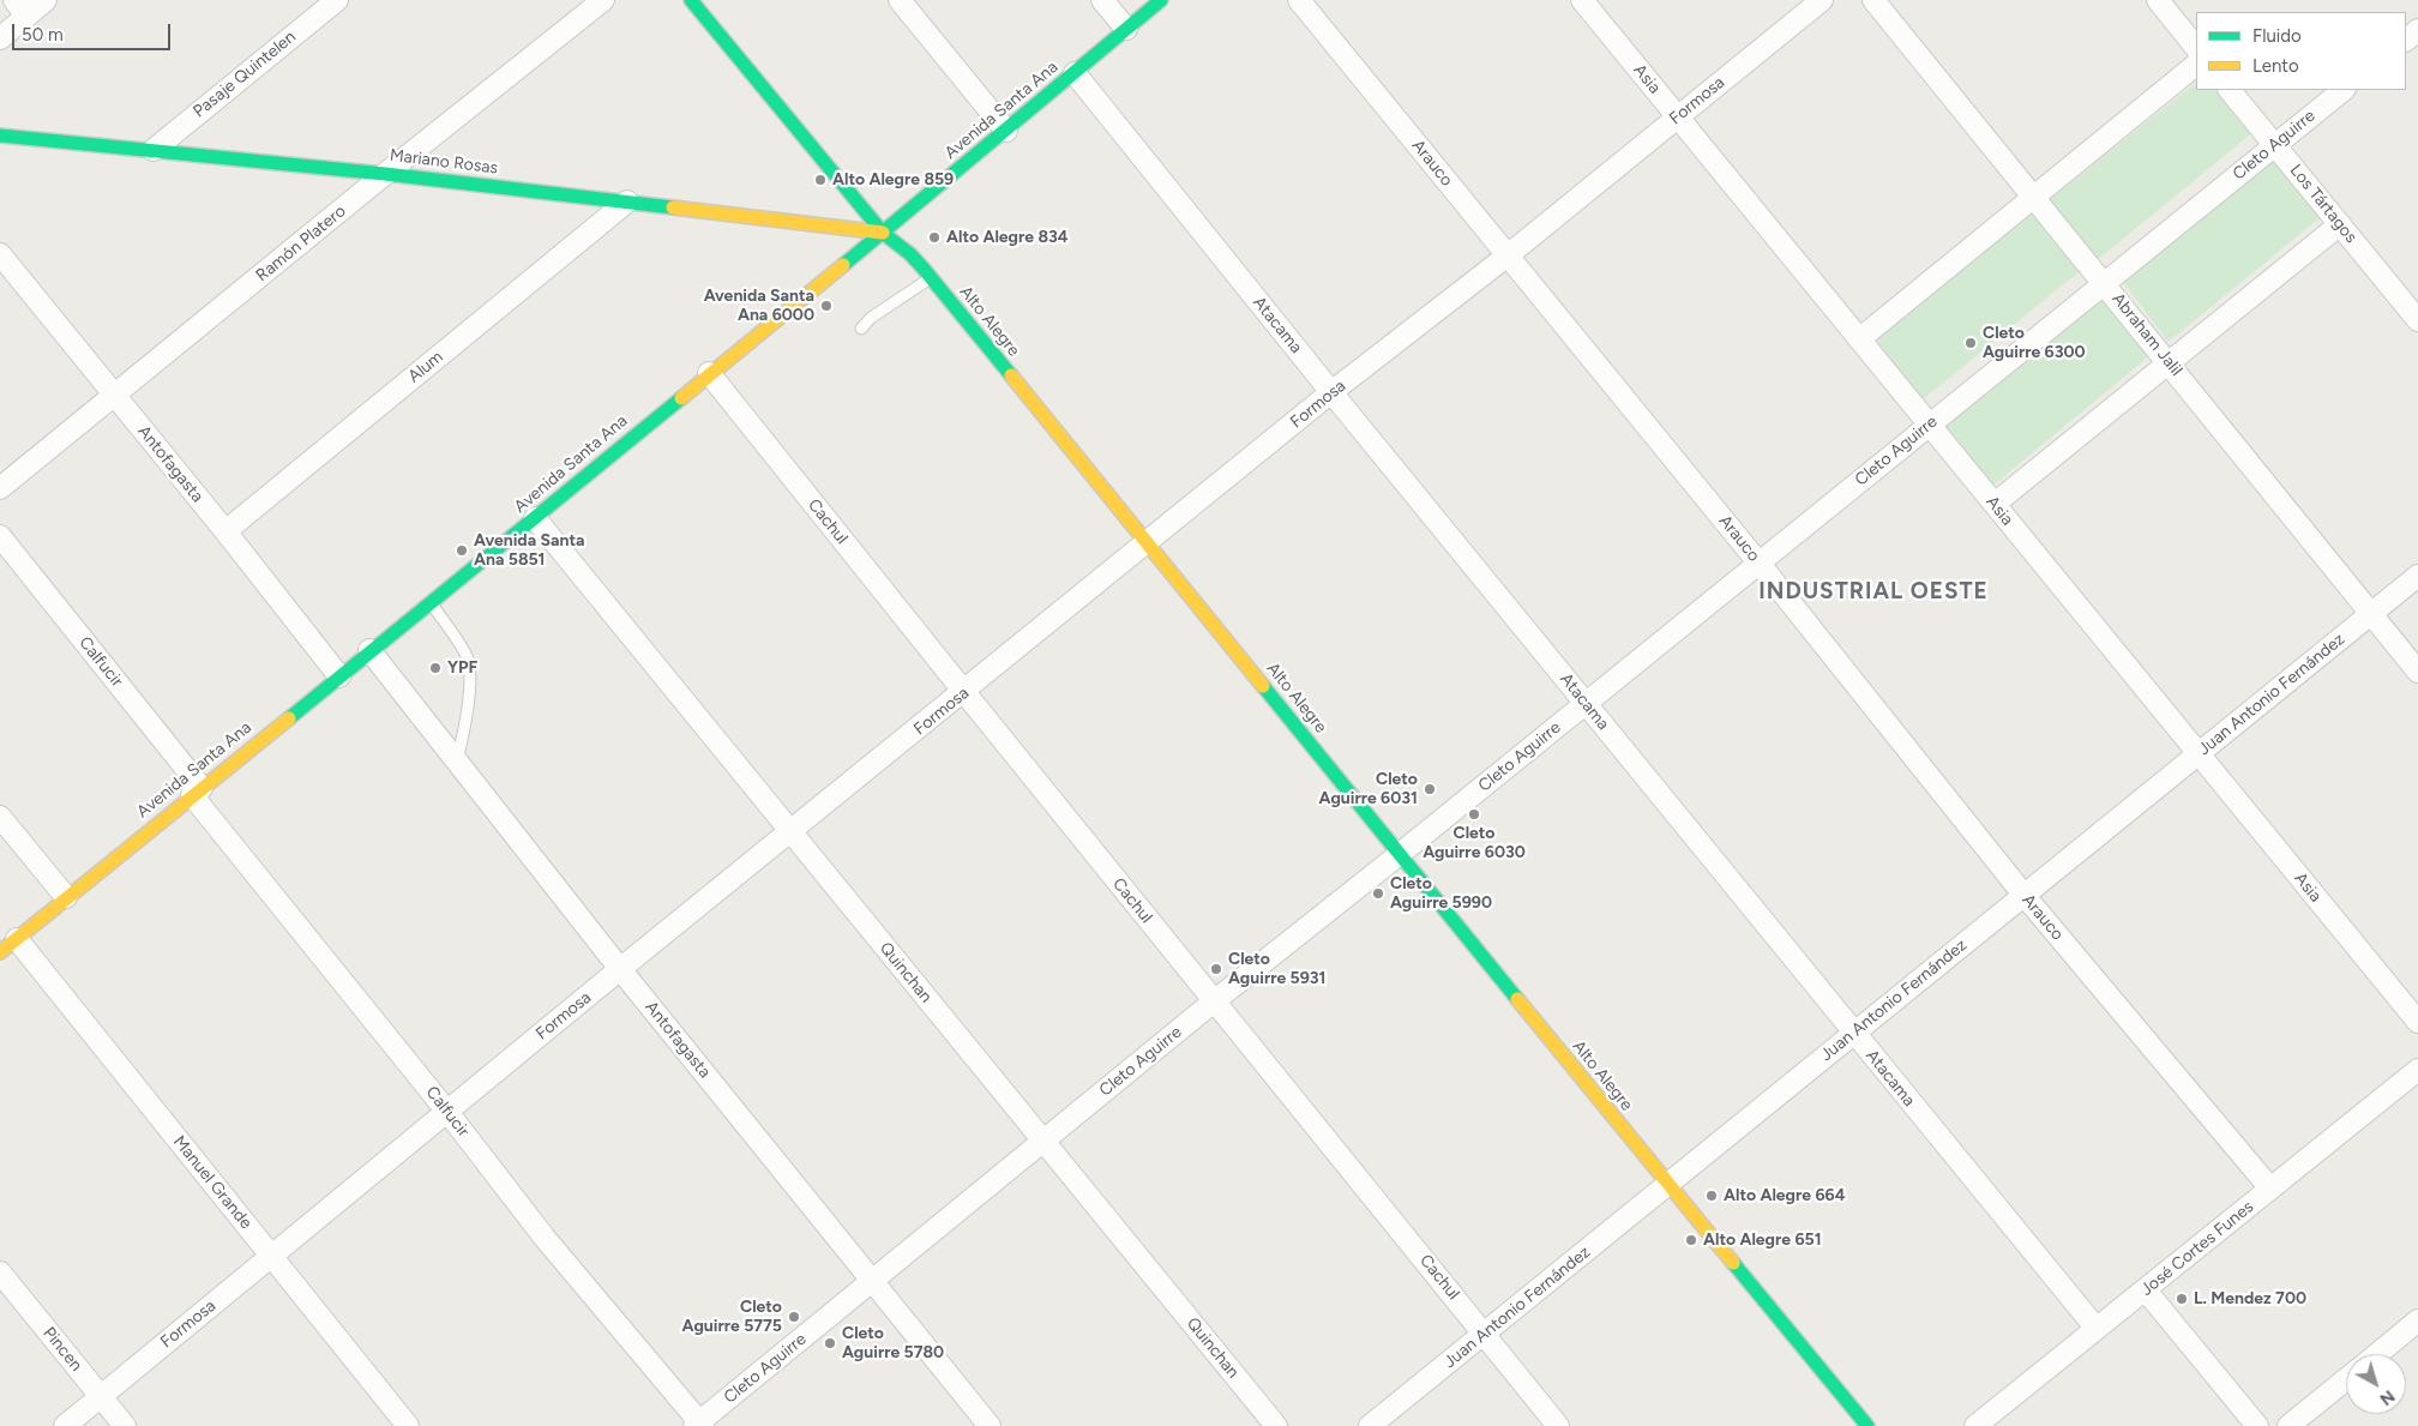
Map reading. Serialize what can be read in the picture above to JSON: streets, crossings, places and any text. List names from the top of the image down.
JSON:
{
  "streets": {
    "street": [
      "Pasaje Quintelen",
      "Asia",
      "Formosa",
      "Avenida Santa Ana",
      "Cleto Aguirre",
      "Mariano Rosas",
      "Arauco",
      "Los Tártagos",
      "Ramón Platero",
      "Alto Alegre",
      "Atacama",
      "Abraham Jalil",
      "Alum",
      "Antofagasta",
      "Cachul",
      "Calfucir",
      "Juan Antonio Fernández",
      "Quinchan",
      "Manuel Grande",
      "José Cortes Funes",
      "Pincen"
    ]
  },
  "crossings": [
    ["Pasaje Quintelen", "Mariano Rosas"],
    ["Asia", "Formosa"],
    ["Asia", "Cleto Aguirre"],
    ["Asia", "Juan Antonio Fernández"],
    ["Formosa", "Arauco"],
    ["Formosa", "Alto Alegre"],
    ["Formosa", "Atacama"],
    ["Formosa", "Antofagasta"],
    ["Formosa", "Cachul"],
    ["Formosa", "Calfucir"],
    ["Formosa", "Quinchan"],
    ["Formosa", "Manuel Grande"],
    ["Formosa", "Pincen"],
    ["Avenida Santa Ana", "Mariano Rosas"],
    ["Avenida Santa Ana", "Alto Alegre"],
    ["Avenida Santa Ana", "Atacama"],
    ["Avenida Santa Ana", "Antofagasta"],
    ["Avenida Santa Ana", "Cachul"],
    ["Avenida Santa Ana", "Calfucir"],
    ["Avenida Santa Ana", "Quinchan"],
    ["Avenida Santa Ana", "Manuel Grande"],
    ["Cleto Aguirre", "Arauco"],
    ["Cleto Aguirre", "Los Tártagos"],
    ["Cleto Aguirre", "Alto Alegre"],
    ["Cleto Aguirre", "Atacama"],
    ["Cleto Aguirre", "Abraham Jalil"],
    ["Cleto Aguirre", "Antofagasta"],
    ["Cleto Aguirre", "Cachul"],
    ["Cleto Aguirre", "Calfucir"],
    ["Cleto Aguirre", "Quinchan"],
    ["Mariano Rosas", "Ramón Platero"],
    ["Mariano Rosas", "Alto Alegre"],
    ["Mariano Rosas", "Alum"],
    ["Arauco", "Juan Antonio Fernández"],
    ["Arauco", "José Cortes Funes"],
    ["Ramón Platero", "Antofagasta"],
    ["Alto Alegre", "Juan Antonio Fernández"],
    ["Atacama", "Juan Antonio Fernández"],
    ["Atacama", "José Cortes Funes"],
    ["Abraham Jalil", "Juan Antonio Fernández"],
    ["Alum", "Antofagasta"],
    ["Cachul", "Juan Antonio Fernández"]
  ],
  "districts": ["INDUSTRIAL OESTE"],
  "places": [
    "Alto Alegre 859",
    "Alto Alegre 834",
    "Avenida Santa Ana 6000",
    "Cleto Aguirre 6300",
    "Avenida Santa Ana 5851",
    "YPF",
    "Cleto Aguirre 6031",
    "Cleto Aguirre 6030",
    "Cleto Aguirre 5990",
    "Cleto Aguirre 5931",
    "Alto Alegre 664",
    "Alto Alegre 651",
    "L. Mendez 700",
    "Cleto Aguirre 5775",
    "Cleto Aguirre 5780"
  ],
  "legend": ["Fluido", "Lento"],
  "scale_bar": "50 m",
  "north": "bottom right"
}
